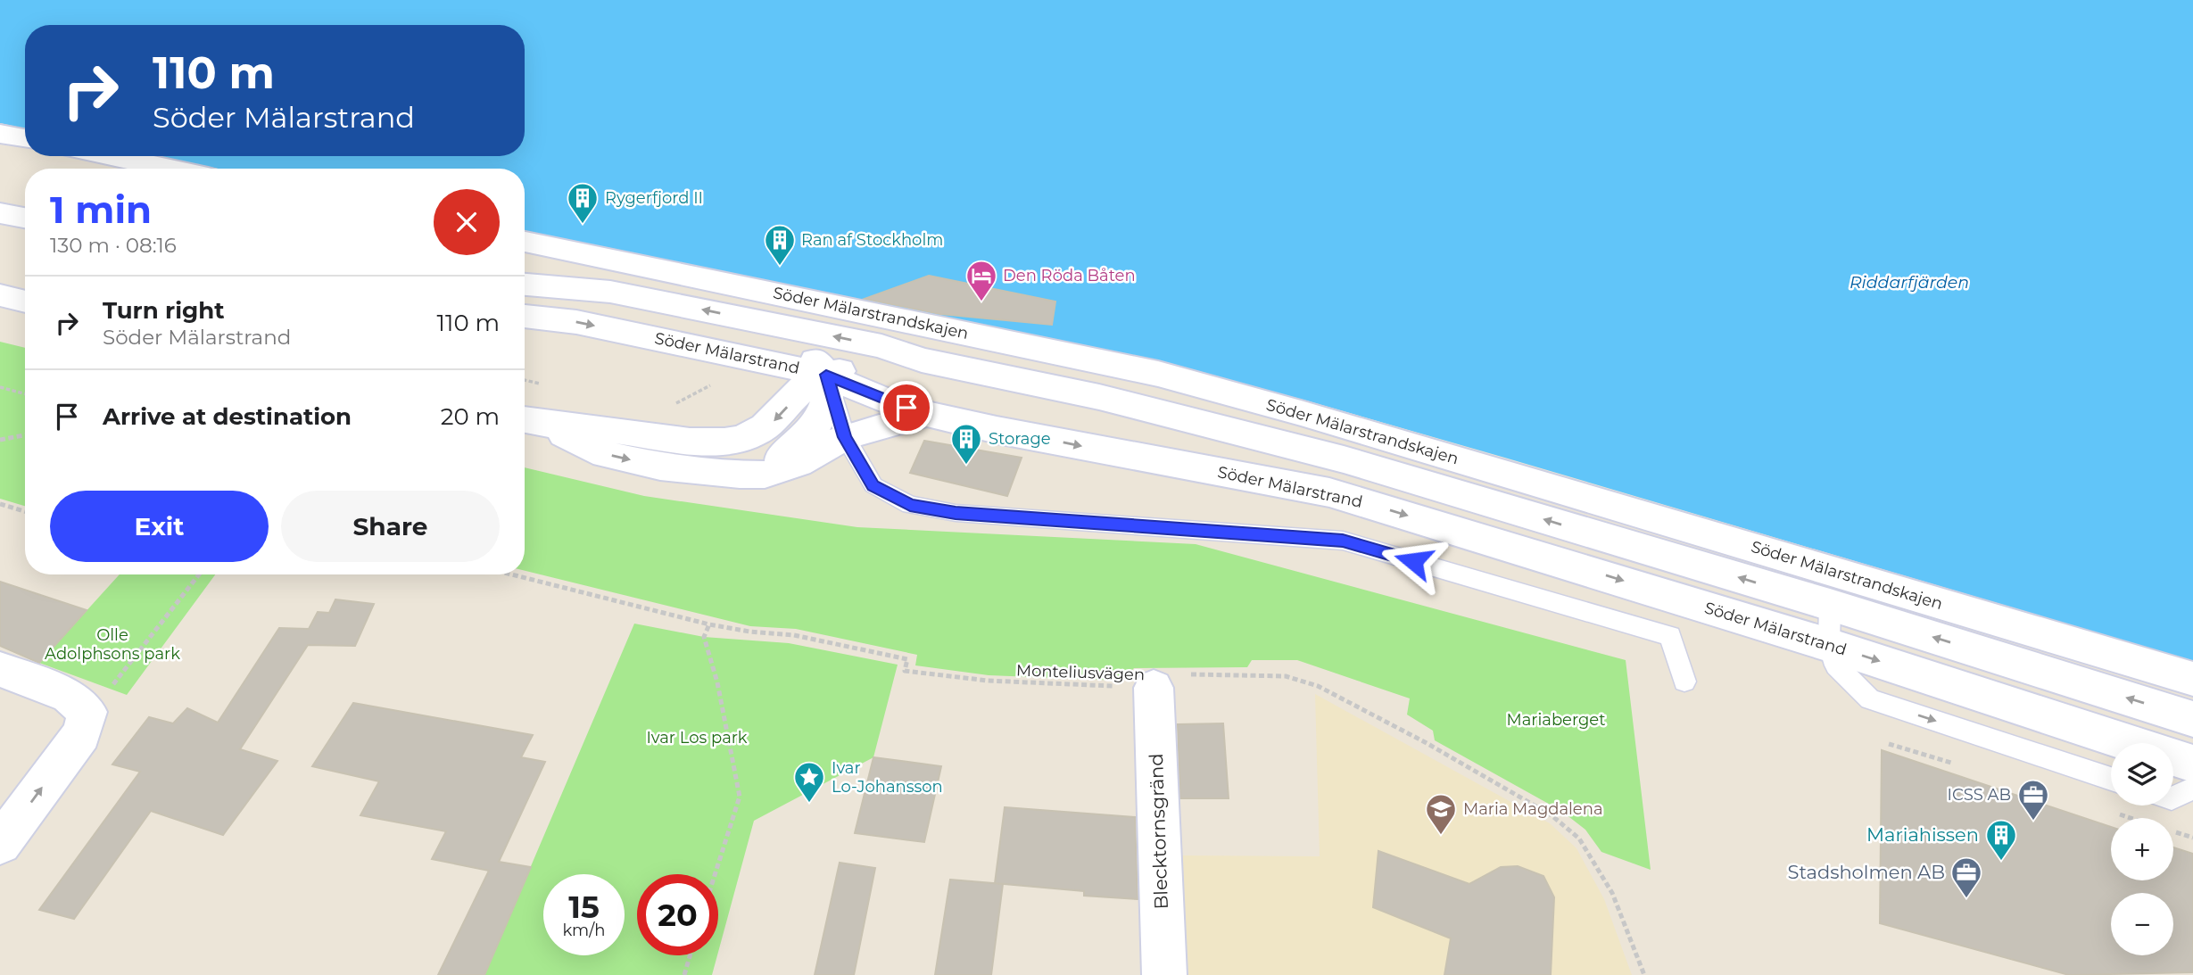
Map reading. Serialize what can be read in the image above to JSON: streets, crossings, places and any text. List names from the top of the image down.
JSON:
{
  "streets": {
    "street": ["Söder Mälarstrandskajen", "Söder Mälarstrand", "Blecktornsgränd"],
    "path": ["Monteliusvägen"]
  },
  "crossings": [
    ["Monteliusvägen", "Blecktornsgränd"]
  ],
  "water": ["Riddarfjärden"],
  "parks": ["Olle Adolphsons park", "Mariaberget", "Ivar Los park"],
  "places": {
    "building": [
      "Rygerfjord II",
      "Ran af Stockholm",
      "Storage",
      "Mariahissen"
    ],
    "hotel": ["Den Röda Båten"],
    "place": ["Ivar Lo-Johansson"],
    "office": ["ICSS AB", "Stadsholmen AB"],
    "school or university": ["Maria Magdalena"]
  },
  "page": {
    "turn": ["110 m", "Söder Mälarstrand"],
    "heading": ["1 min", "130 m · 08:16"],
    "list": [
      {
        "name": "Turn right",
        "note": "Söder Mälarstrand",
        "value": "110 m"
      },
      {
        "name": "Arrive at destination",
        "value": "20 m"
      }
    ],
    "buttons": ["Exit", "Share"],
    "map_buttons": ["+", "−"],
    "speed": "15 km/h",
    "limit": "20"
  }
}
